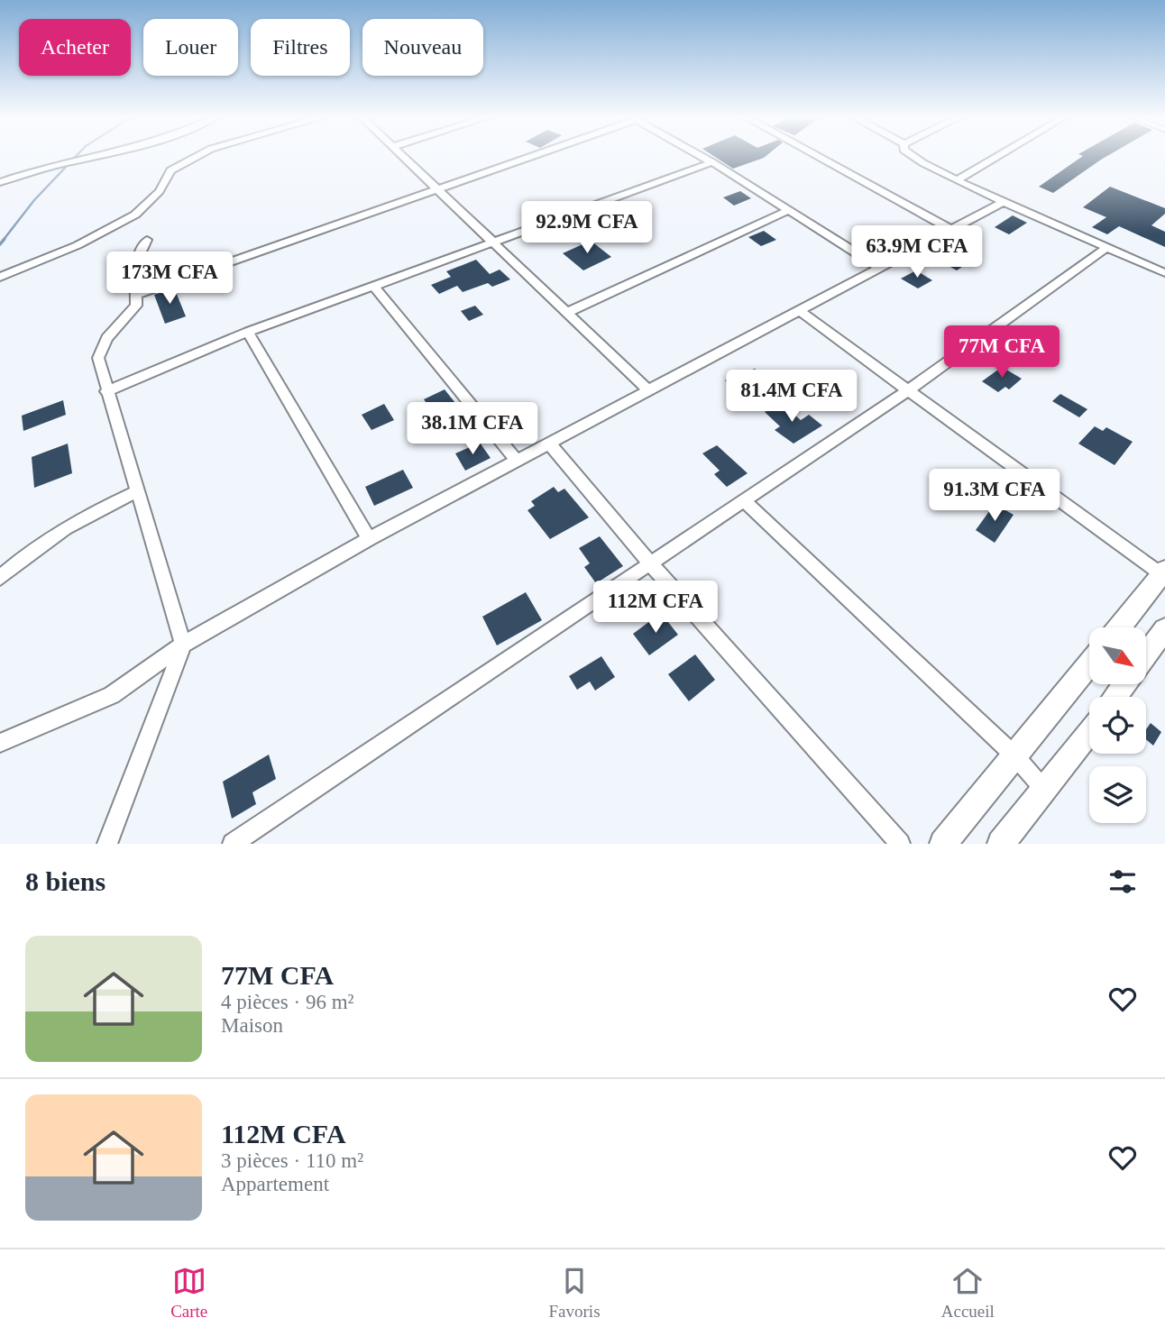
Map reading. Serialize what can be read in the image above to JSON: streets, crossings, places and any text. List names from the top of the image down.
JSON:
{
  "north": "bottom right",
  "page": {
    "chip": [
      "Acheter",
      "Louer",
      "Filtres",
      "Nouveau"
    ],
    "price": [
      "92.9M CFA",
      "63.9M CFA",
      "173M CFA",
      "77M CFA",
      "81.4M CFA",
      "38.1M CFA",
      "91.3M CFA",
      "112M CFA"
    ],
    "heading": "8 biens",
    "list": [
      {
        "name": "77M CFA",
        "note": "4 pièces · 96 m² · Maison"
      },
      {
        "name": "112M CFA",
        "note": "3 pièces · 110 m² · Appartement"
      }
    ],
    "tabs": ["Carte", "Favoris", "Accueil"]
  }
}
